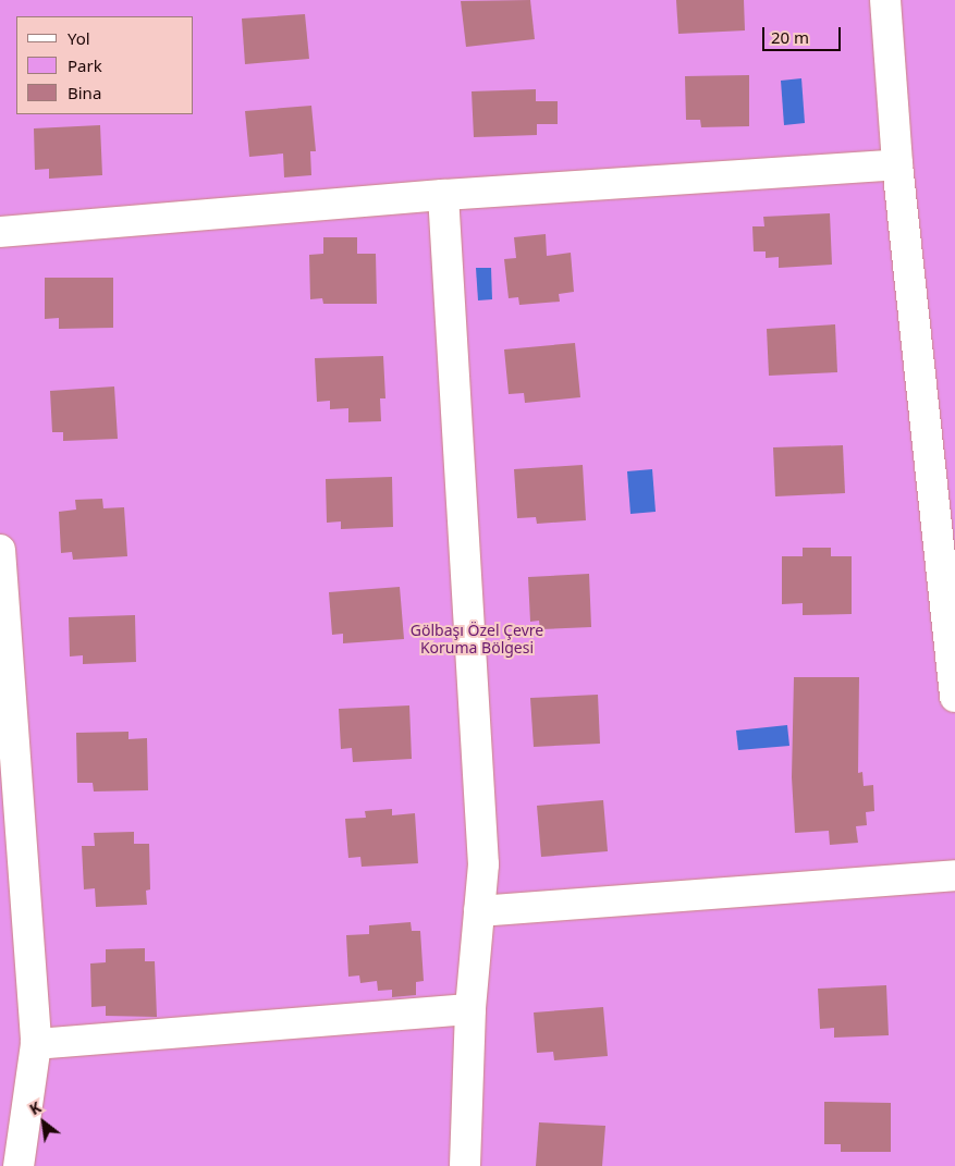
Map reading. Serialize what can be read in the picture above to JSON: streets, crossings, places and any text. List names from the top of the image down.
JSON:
{
  "parks": ["Gölbaşı Özel Çevre Koruma Bölgesi"],
  "legend": ["Yol", "Park", "Bina"],
  "scale_bar": "20 m",
  "north": "top left"
}
